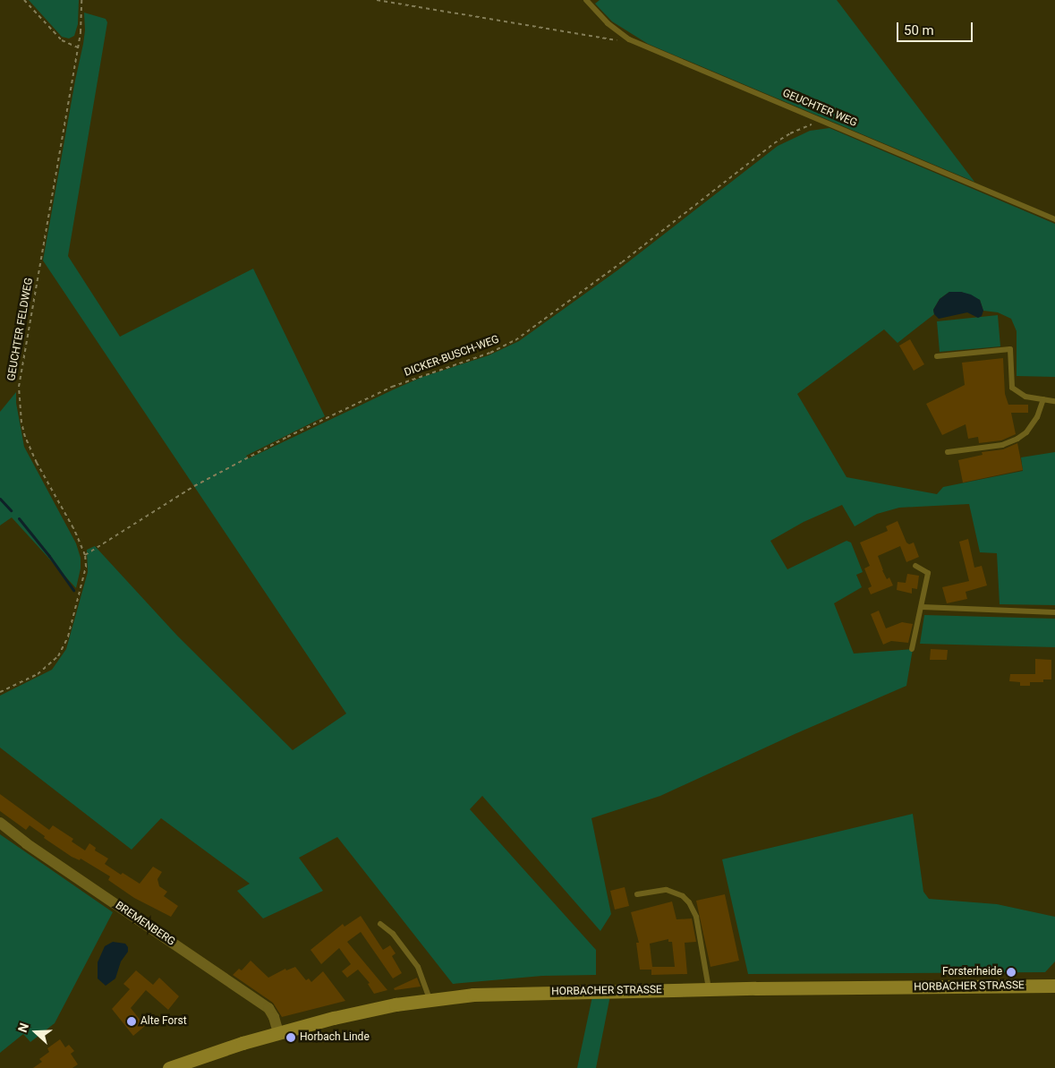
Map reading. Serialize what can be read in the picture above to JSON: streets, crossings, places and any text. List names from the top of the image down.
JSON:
{
  "streets": {
    "main road": ["HORBACHER STRASSE"],
    "street": ["BREMENBERG"],
    "lane": ["GEUCHTER WEG"],
    "path": ["GEUCHTER FELDWEG", "DICKER-BUSCH-WEG"]
  },
  "crossings": [
    ["GEUCHTER WEG", "DICKER-BUSCH-WEG"],
    ["GEUCHTER FELDWEG", "DICKER-BUSCH-WEG"],
    ["BREMENBERG", "HORBACHER STRASSE"]
  ],
  "places": ["Forsterheide", "Alte Forst", "Horbach Linde"],
  "scale_bar": "50 m",
  "north": "left"
}
